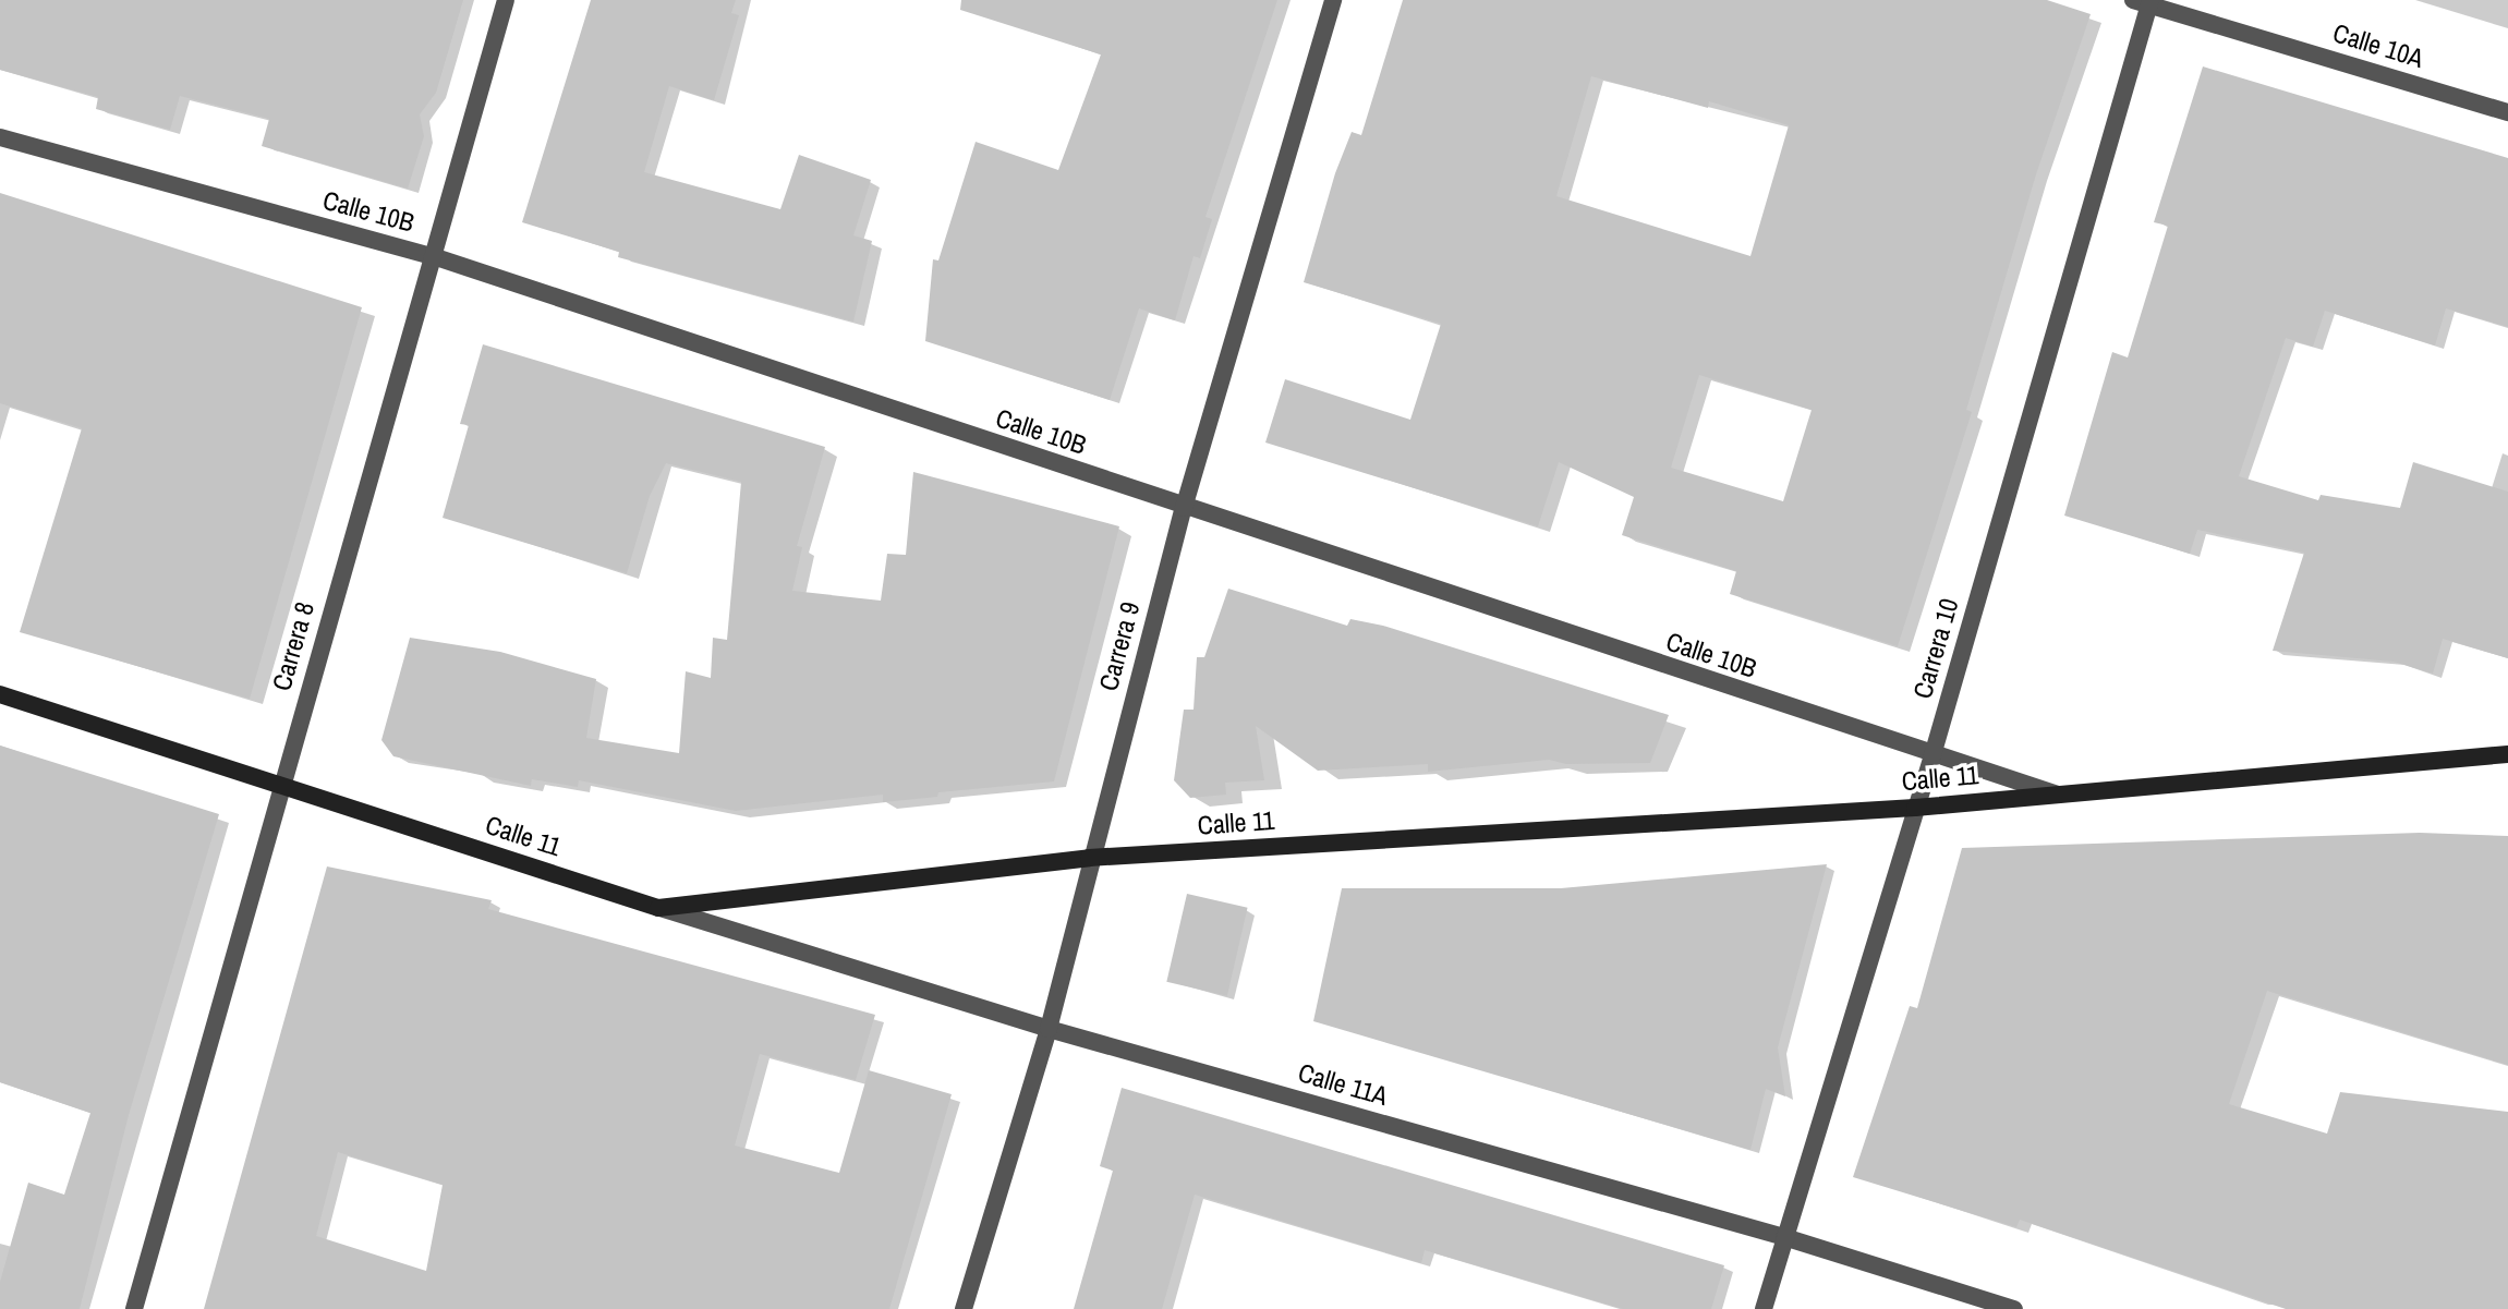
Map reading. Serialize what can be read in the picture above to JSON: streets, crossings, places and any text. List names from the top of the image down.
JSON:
{
  "streets": {
    "main road": ["Calle 11"],
    "street": [
      "Calle 10A",
      "Calle 10B",
      "Carrera 8",
      "Carrera 9",
      "Carrera 10",
      "Calle 11A"
    ]
  },
  "crossings": [
    ["Calle 10A", "Carrera 10"],
    ["Calle 10B", "Carrera 8"],
    ["Calle 10B", "Carrera 9"],
    ["Calle 10B", "Carrera 10"],
    ["Calle 10B", "Calle 11"],
    ["Carrera 8", "Calle 11"],
    ["Carrera 9", "Calle 11"],
    ["Carrera 9", "Calle 11A"],
    ["Carrera 10", "Calle 11"],
    ["Carrera 10", "Calle 11A"],
    ["Calle 11", "Calle 11A"]
  ]
}
